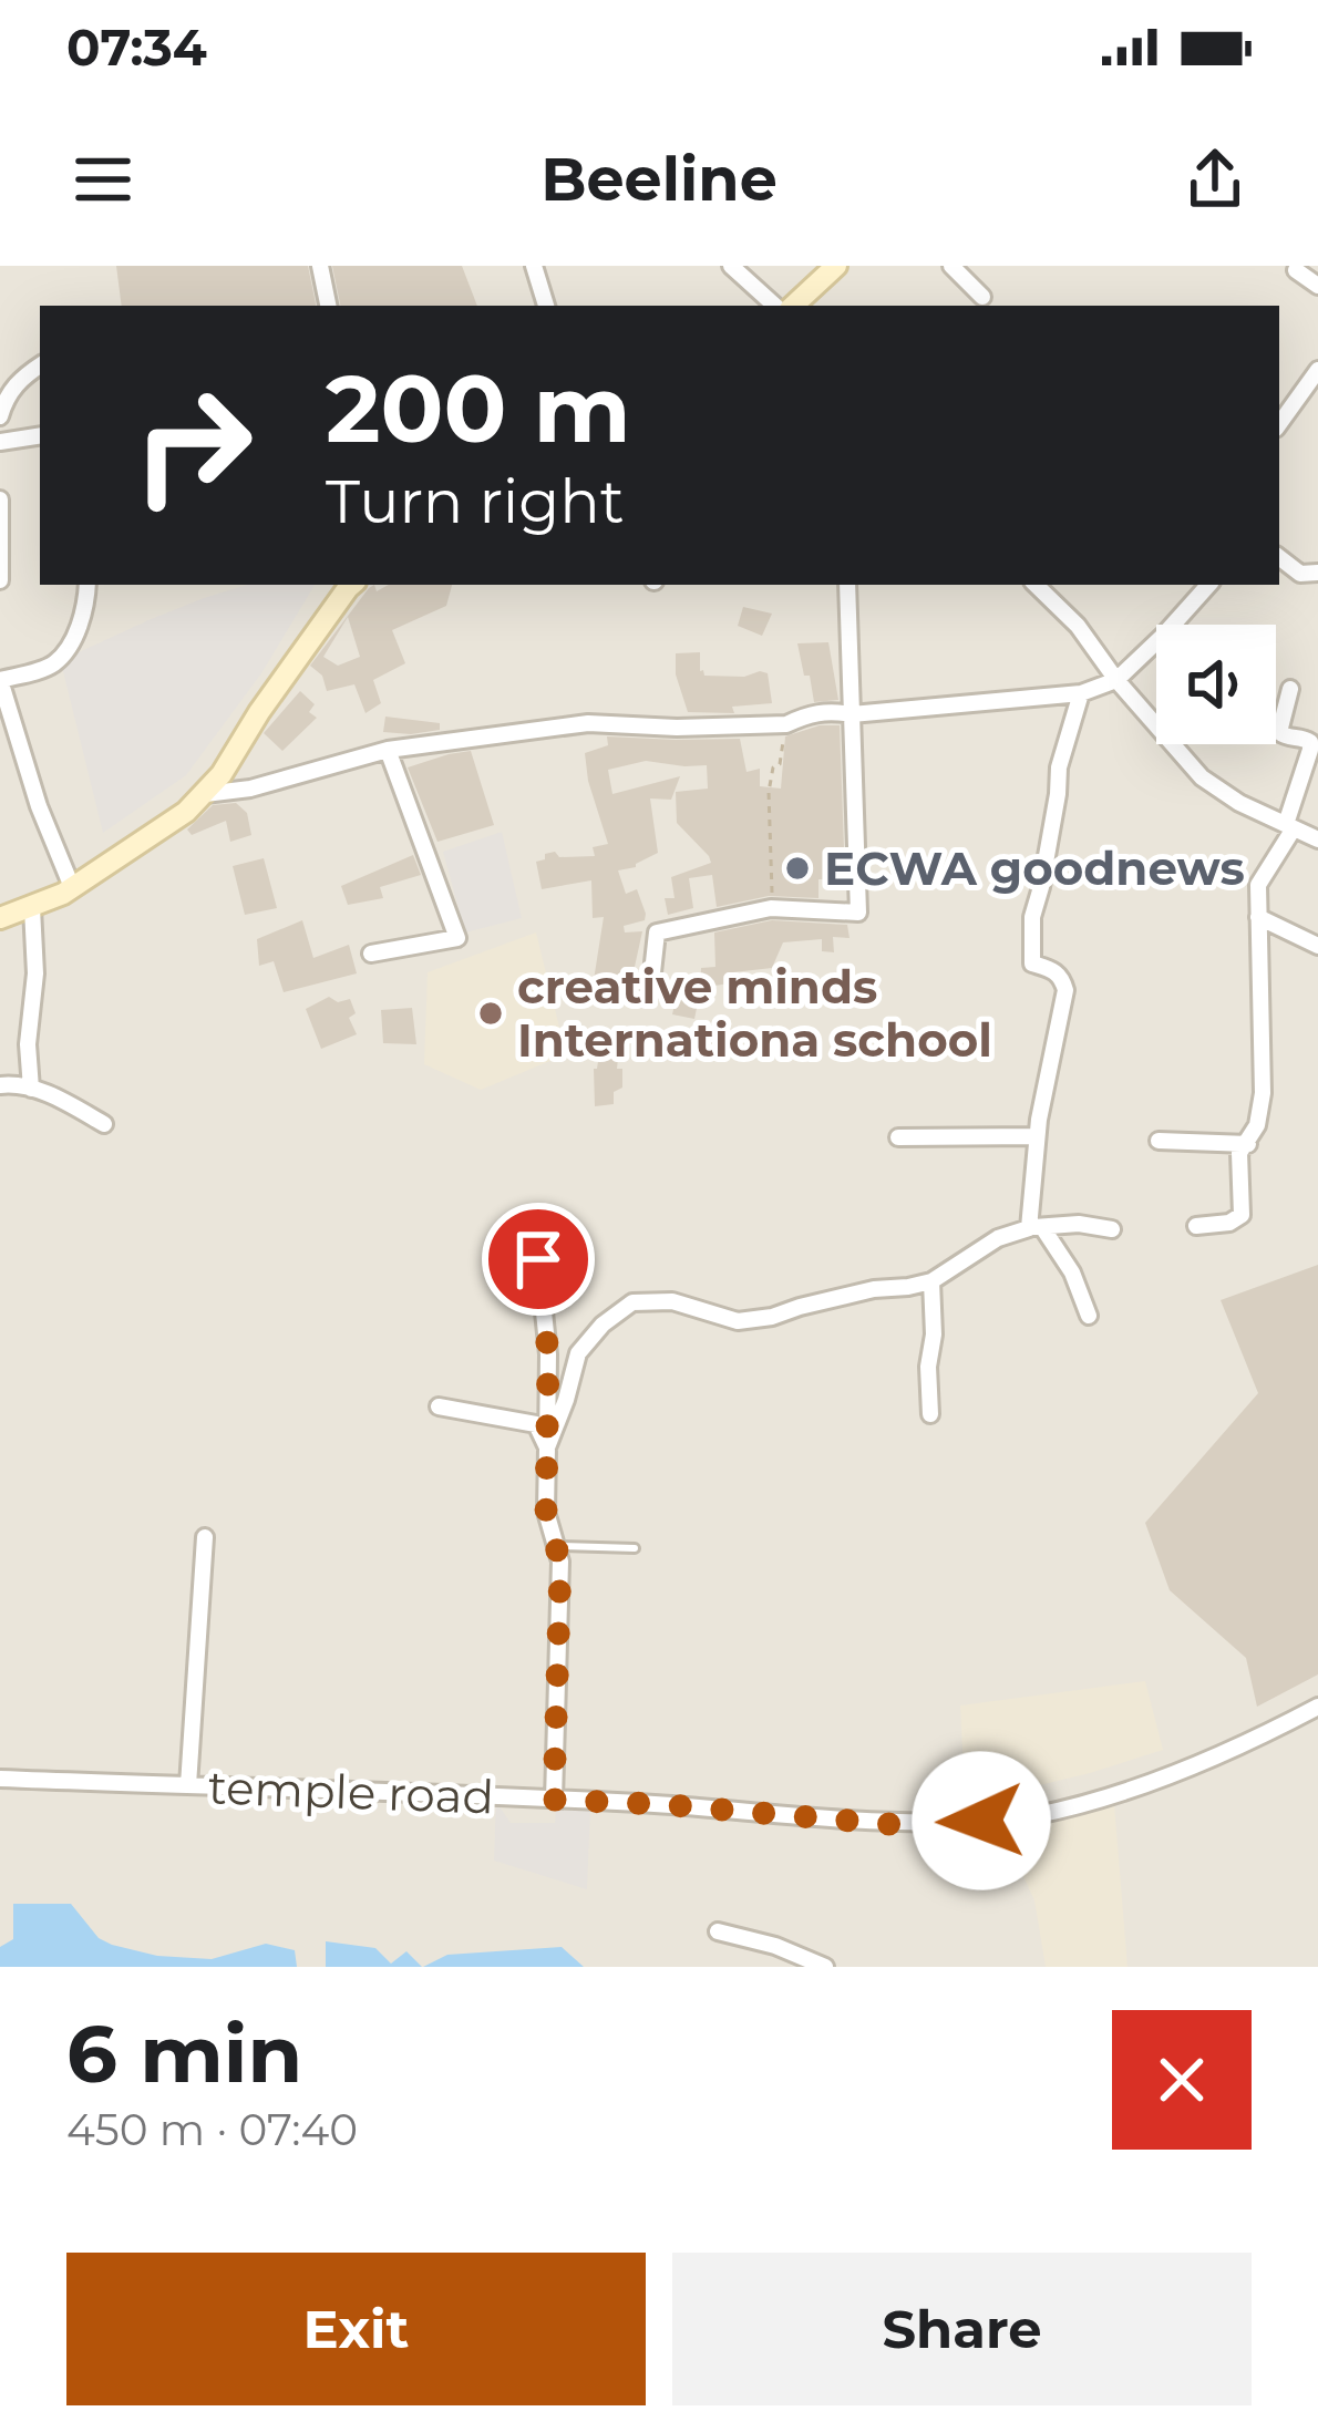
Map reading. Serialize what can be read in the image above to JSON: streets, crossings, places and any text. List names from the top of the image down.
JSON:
{
  "streets": {
    "street": ["temple road"]
  },
  "places": ["ECWA goodnews", "creative minds Internationa school"],
  "page": {
    "status": "07:34",
    "header": "Beeline",
    "turn": ["200 m", "Turn right"],
    "heading": ["6 min", "450 m · 07:40"],
    "buttons": ["Exit", "Share"]
  }
}
